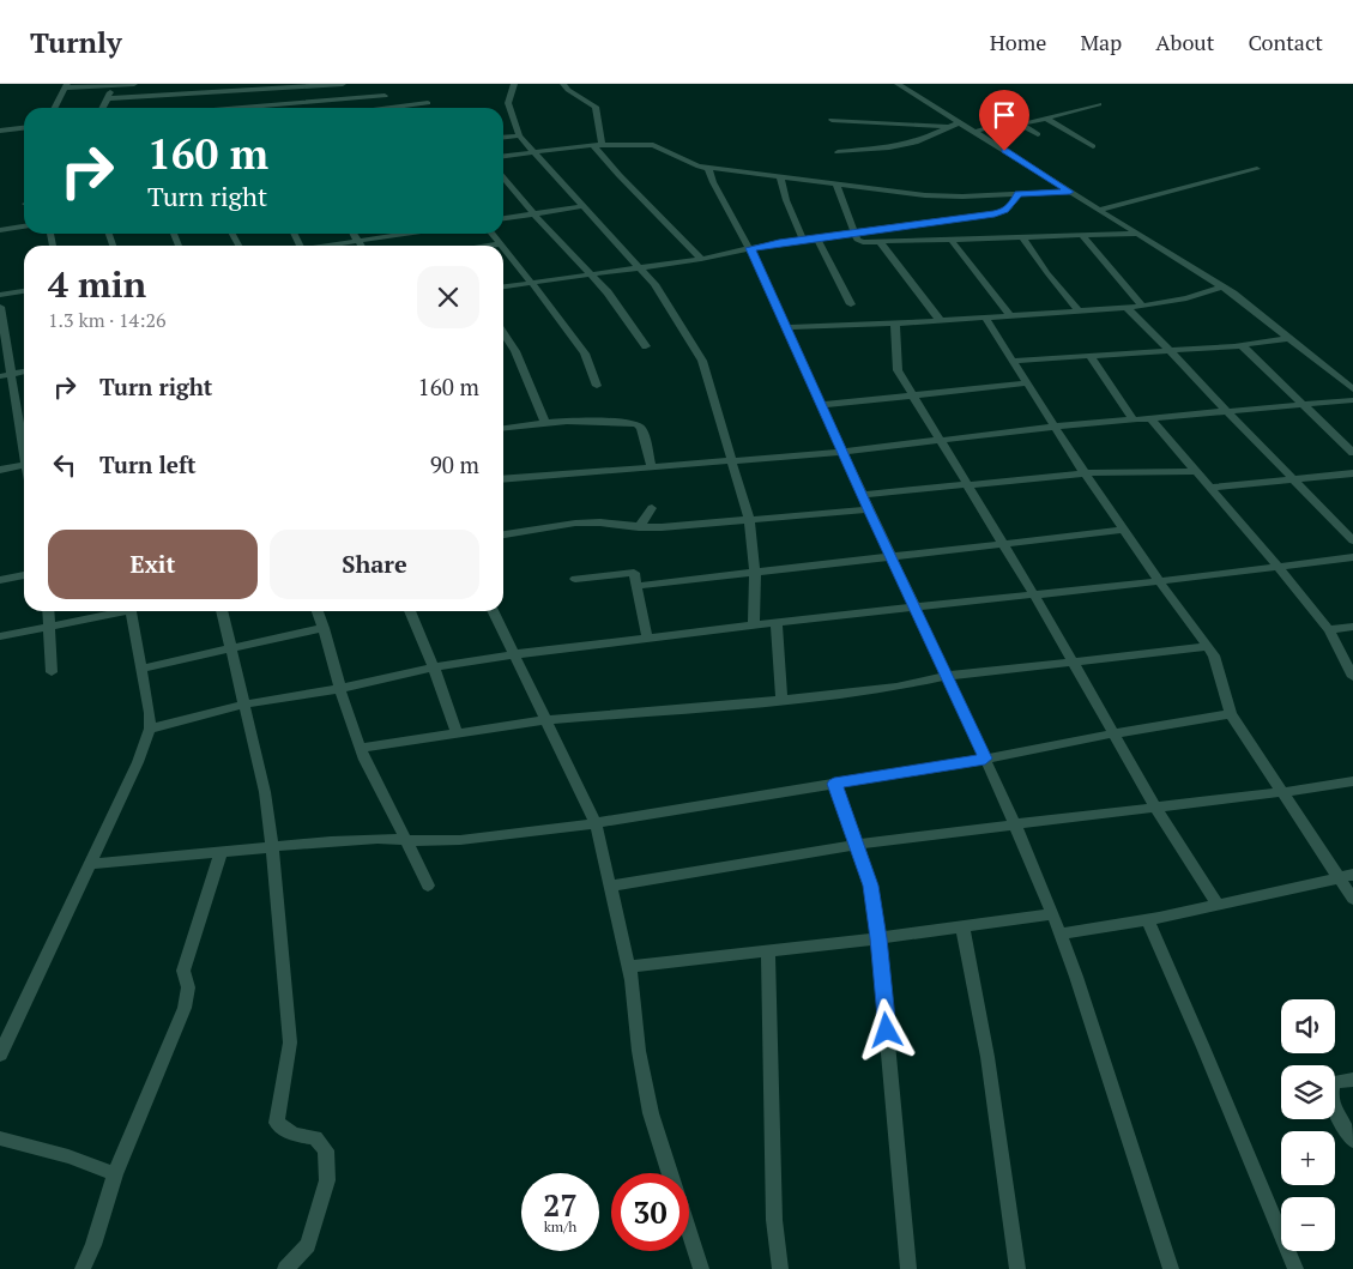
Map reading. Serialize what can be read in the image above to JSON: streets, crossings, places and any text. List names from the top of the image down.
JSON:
{
  "page": {
    "header": "Turnly",
    "nav": [
      "Home",
      "Map",
      "About",
      "Contact"
    ],
    "turn": ["160 m", "Turn right"],
    "heading": ["4 min", "1.3 km · 14:26"],
    "list": [
      {
        "name": "Turn right",
        "value": "160 m"
      },
      {
        "name": "Turn left",
        "value": "90 m"
      }
    ],
    "buttons": ["Exit", "Share"],
    "map_buttons": ["+", "−"],
    "speed": "27 km/h",
    "limit": "30"
  }
}
